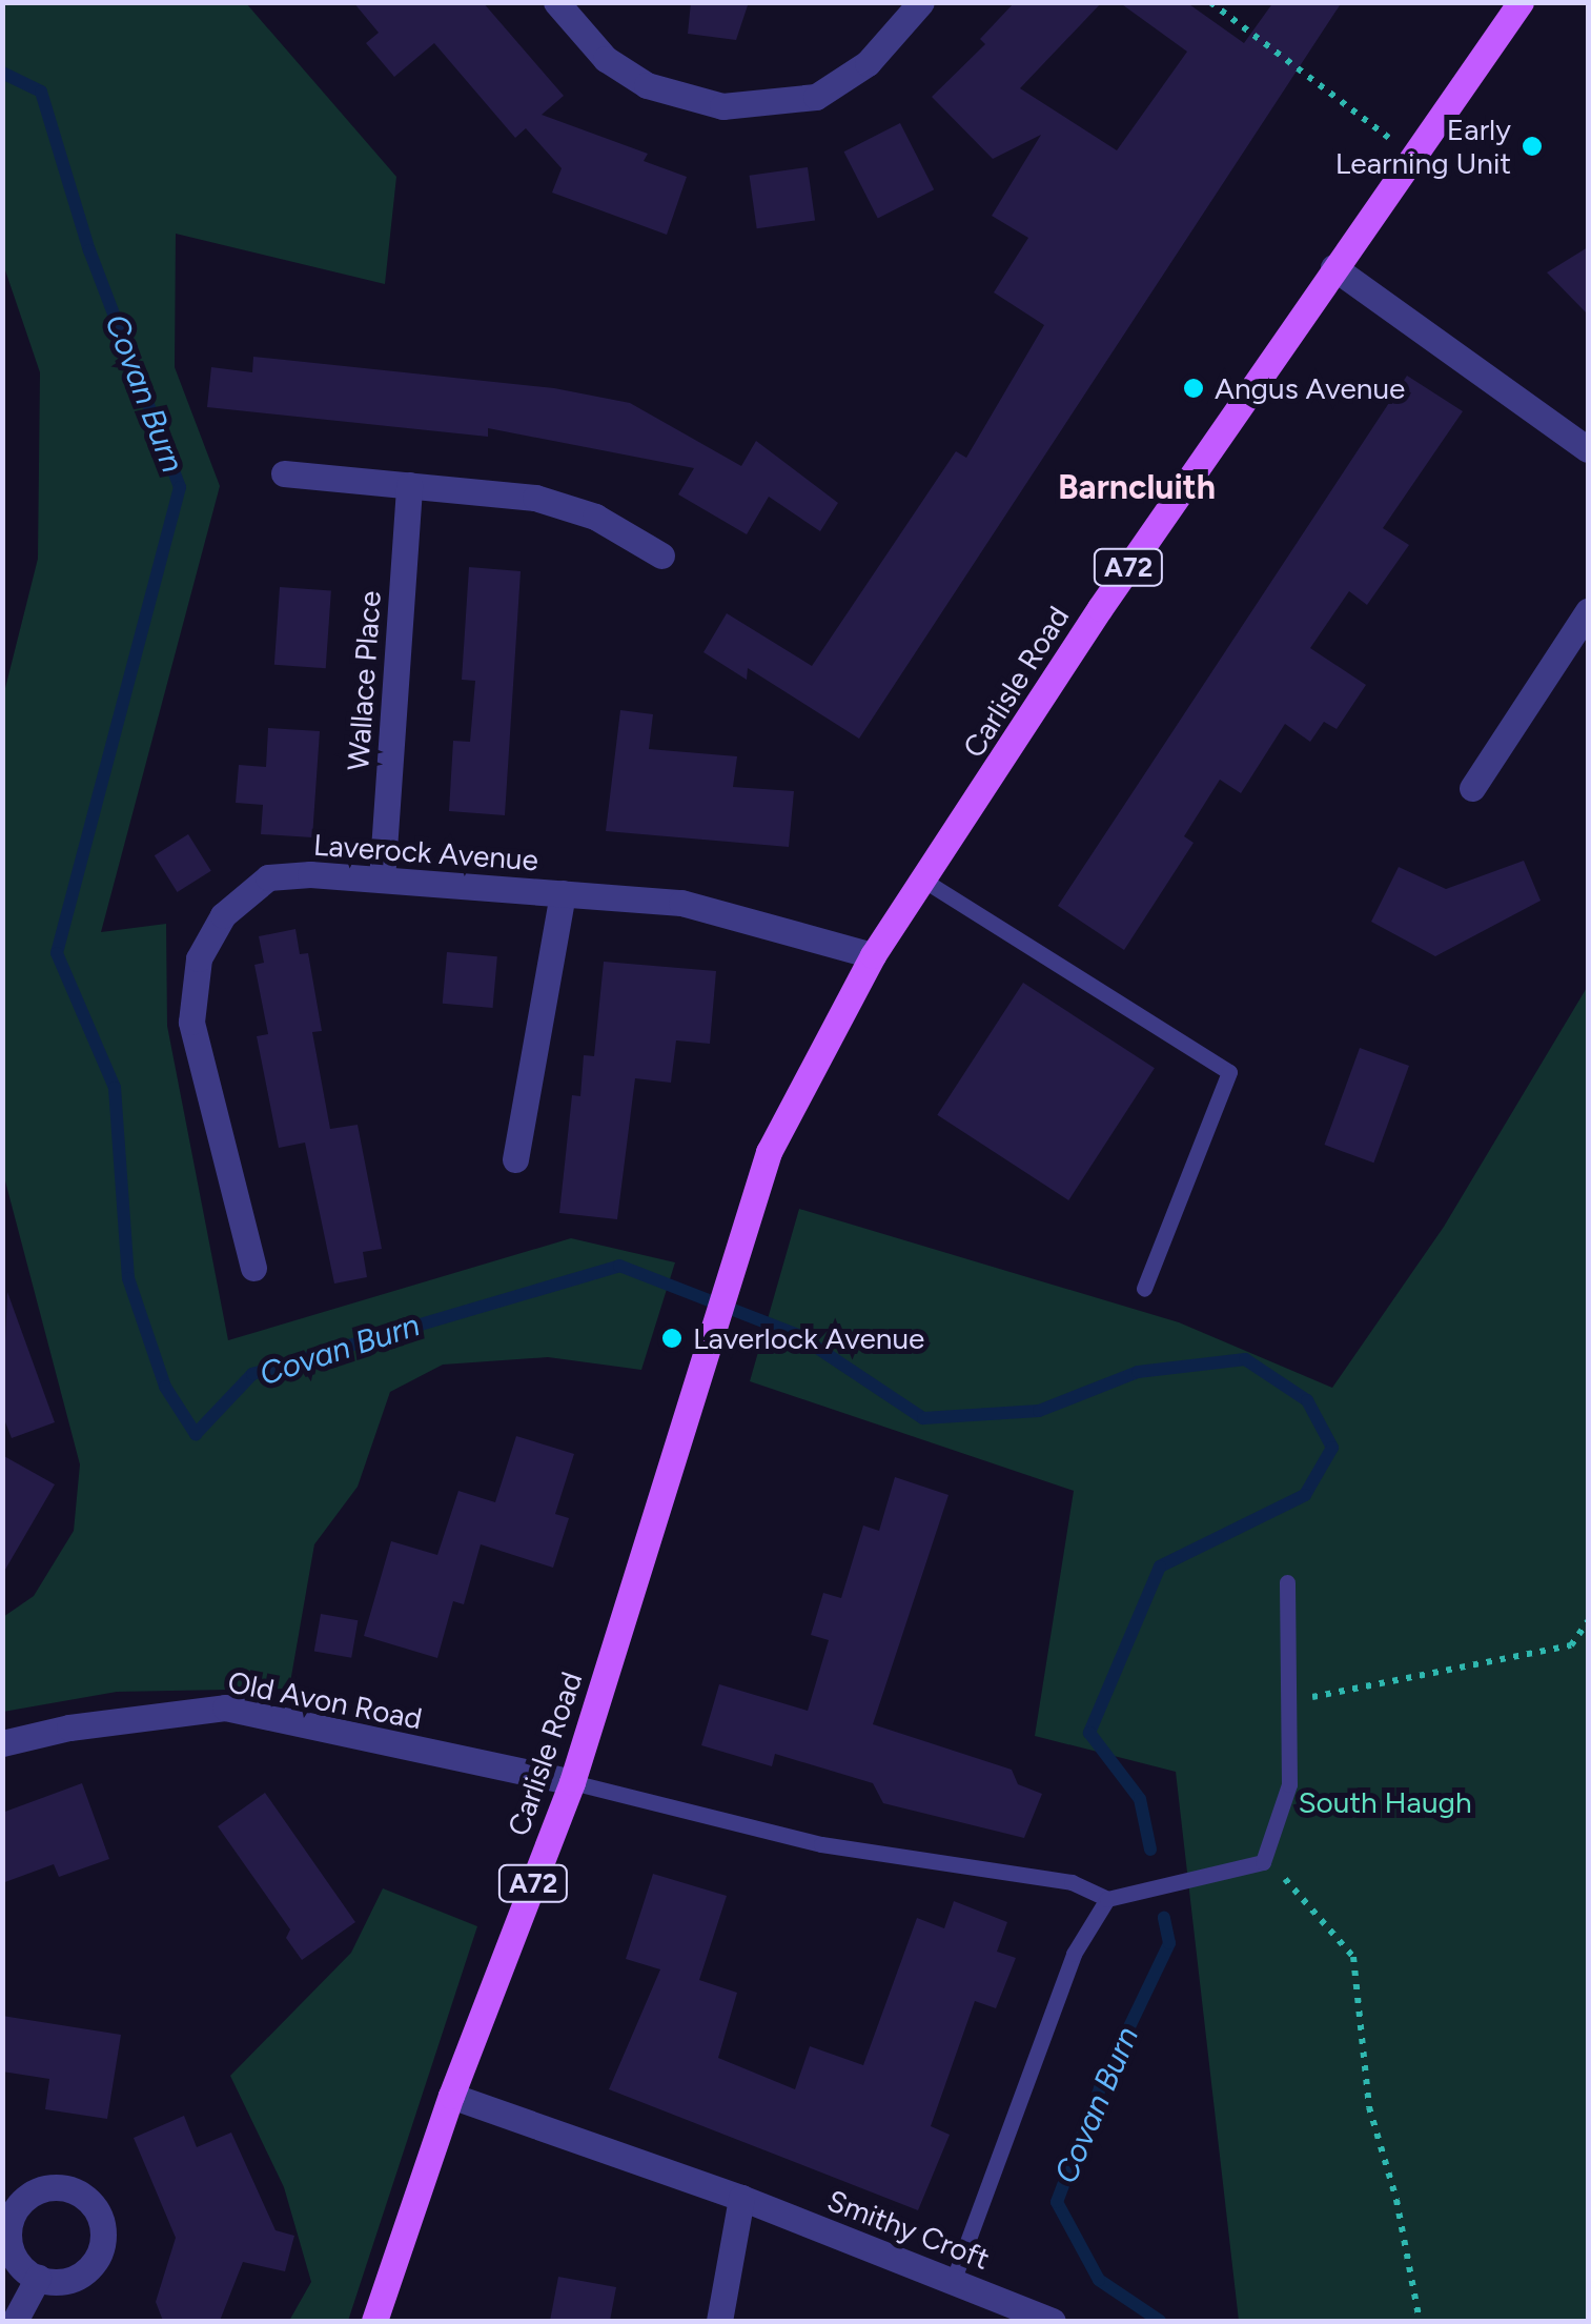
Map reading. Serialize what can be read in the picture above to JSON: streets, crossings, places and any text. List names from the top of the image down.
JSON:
{
  "streets": {
    "main road": ["A72", "Carlisle Road"],
    "street": [
      "Wallace Place",
      "Laverock Avenue",
      "Old Avon Road",
      "Smithy Croft"
    ]
  },
  "crossings": [
    ["Wallace Place", "Laverock Avenue"],
    ["Carlisle Road", "Laverock Avenue"],
    ["Carlisle Road", "Old Avon Road"],
    ["Carlisle Road", "Smithy Croft"]
  ],
  "districts": ["Barncluith"],
  "water": ["Covan Burn"],
  "parks": ["South Haugh"],
  "places": ["Early Learning Unit", "Angus Avenue", "Laverlock Avenue"]
}
